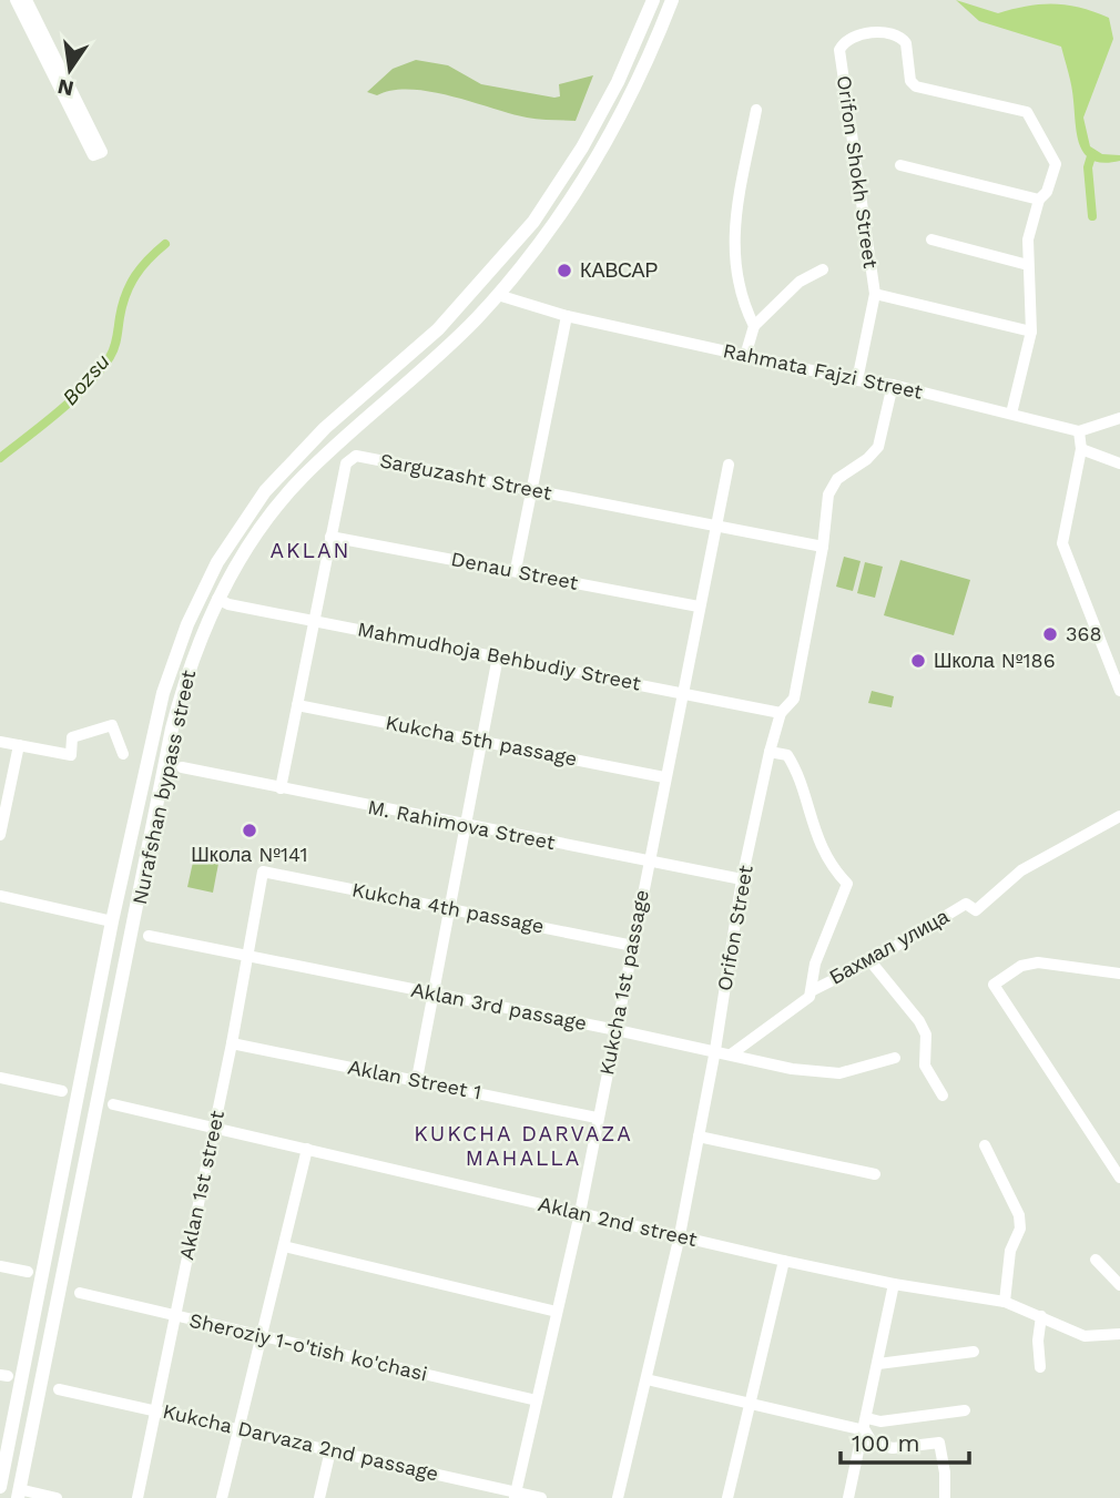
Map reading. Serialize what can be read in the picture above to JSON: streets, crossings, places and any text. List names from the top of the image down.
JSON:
{
  "streets": {
    "main road": ["Nurafshan bypass street"],
    "street": [
      "Orifon Shokh Street",
      "Rahmata Fajzi Street",
      "Sarguzasht Street",
      "Denau Street",
      "Mahmudhoja Behbudiy Street",
      "Kukcha 5th passage",
      "M. Rahimova Street",
      "Kukcha 4th passage",
      "Orifon Street",
      "Бахмал улица",
      "Kukcha 1st passage",
      "Аklаn 3rd passage",
      "Аklаn Street 1",
      "Aklan 1st street",
      "Аklаn 2nd street",
      "Sheroziy 1-o'tish ko'chasi",
      "Kukcha Darvaza 2nd passage"
    ]
  },
  "crossings": [
    ["Rahmata Fajzi Street", "Nurafshan bypass street"],
    ["Rahmata Fajzi Street", "Orifon Street"],
    ["Sarguzasht Street", "Denau Street"],
    ["Sarguzasht Street", "Mahmudhoja Behbudiy Street"],
    ["Sarguzasht Street", "Kukcha 5th passage"],
    ["Sarguzasht Street", "M. Rahimova Street"],
    ["Sarguzasht Street", "Orifon Street"],
    ["Sarguzasht Street", "Kukcha 1st passage"],
    ["Denau Street", "Kukcha 1st passage"],
    ["Mahmudhoja Behbudiy Street", "Nurafshan bypass street"],
    ["Mahmudhoja Behbudiy Street", "Orifon Street"],
    ["Mahmudhoja Behbudiy Street", "Kukcha 1st passage"],
    ["Kukcha 5th passage", "Kukcha 1st passage"],
    ["M. Rahimova Street", "Orifon Street"],
    ["M. Rahimova Street", "Kukcha 1st passage"],
    ["Kukcha 4th passage", "Kukcha 1st passage"],
    ["Kukcha 4th passage", "Aklan 1st street"],
    ["Orifon Street", "Бахмал улица"],
    ["Orifon Street", "Аklаn 3rd passage"],
    ["Orifon Street", "Аklаn 2nd street"],
    ["Бахмал улица", "Аklаn 3rd passage"],
    ["Kukcha 1st passage", "Аklаn 3rd passage"],
    ["Kukcha 1st passage", "Аklаn Street 1"],
    ["Kukcha 1st passage", "Аklаn 2nd street"],
    ["Kukcha 1st passage", "Sheroziy 1-o'tish ko'chasi"],
    ["Kukcha 1st passage", "Kukcha Darvaza 2nd passage"],
    ["Аklаn 3rd passage", "Aklan 1st street"],
    ["Аklаn Street 1", "Aklan 1st street"],
    ["Aklan 1st street", "Аklаn 2nd street"],
    ["Aklan 1st street", "Sheroziy 1-o'tish ko'chasi"],
    ["Aklan 1st street", "Kukcha Darvaza 2nd passage"]
  ],
  "districts": ["AKLAN", "KUKCHA DARVAZA MAHALLA"],
  "water": ["Bozsu"],
  "places": [
    "КАВСАР",
    "368",
    "Школа №186",
    "Школа №141"
  ],
  "scale_bar": "100 m",
  "north": "bottom"
}
